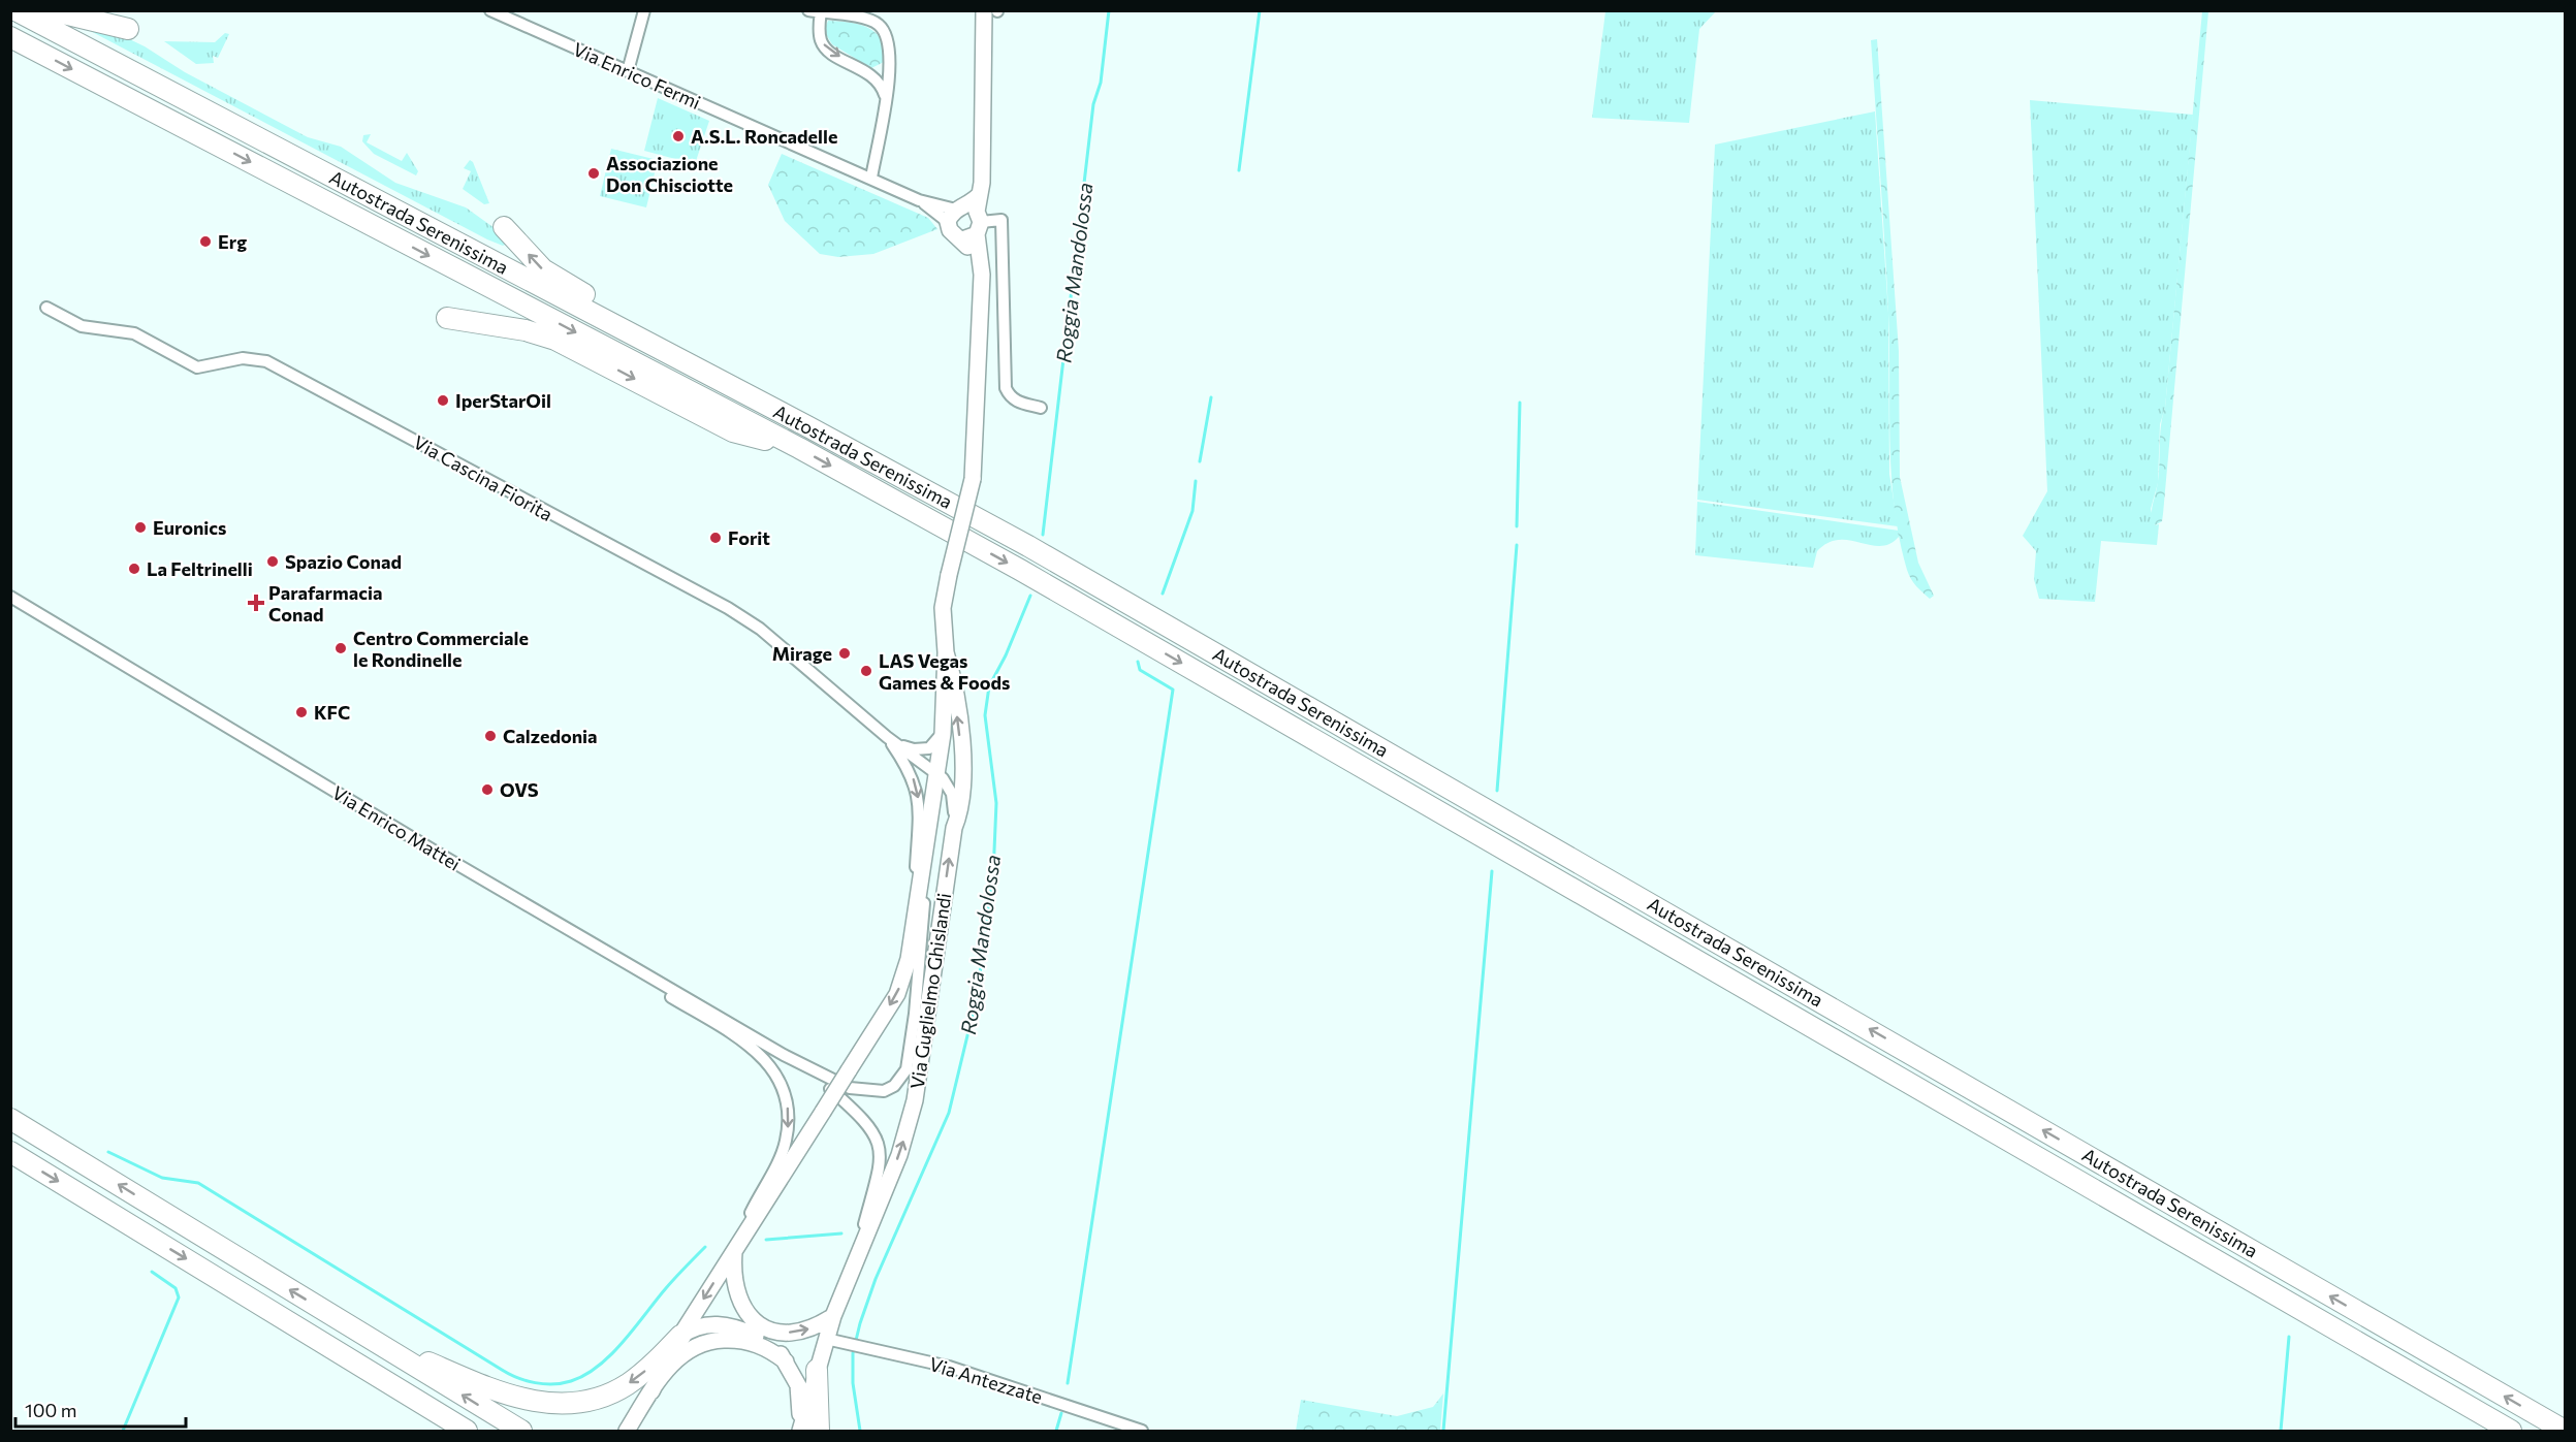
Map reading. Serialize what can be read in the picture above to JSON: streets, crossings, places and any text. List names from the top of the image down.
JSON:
{
  "streets": {
    "highway": ["Autostrada Serenissima"],
    "street": [
      "Via Enrico Fermi",
      "Via Cascina Fiorita",
      "Via Enrico Mattei",
      "Via Guglielmo Ghislandi",
      "Via Antezzate"
    ]
  },
  "crossings": [
    ["Via Enrico Fermi", "Via Guglielmo Ghislandi"],
    ["Via Guglielmo Ghislandi", "Via Antezzate"]
  ],
  "water": ["Roggia Mandolossa"],
  "places": {
    "other": [
      "A.S.L. Roncadelle",
      "Associazione Don Chisciotte",
      "Erg",
      "IperStarOil",
      "Euronics",
      "Forit",
      "Spazio Conad",
      "La Feltrinelli",
      "Centro Commerciale le Rondinelle",
      "Mirage",
      "LAS Vegas Games & Foods",
      "KFC",
      "Calzedonia",
      "OVS"
    ],
    "health": ["Parafarmacia Conad"]
  },
  "scale_bar": "100 m"
}
